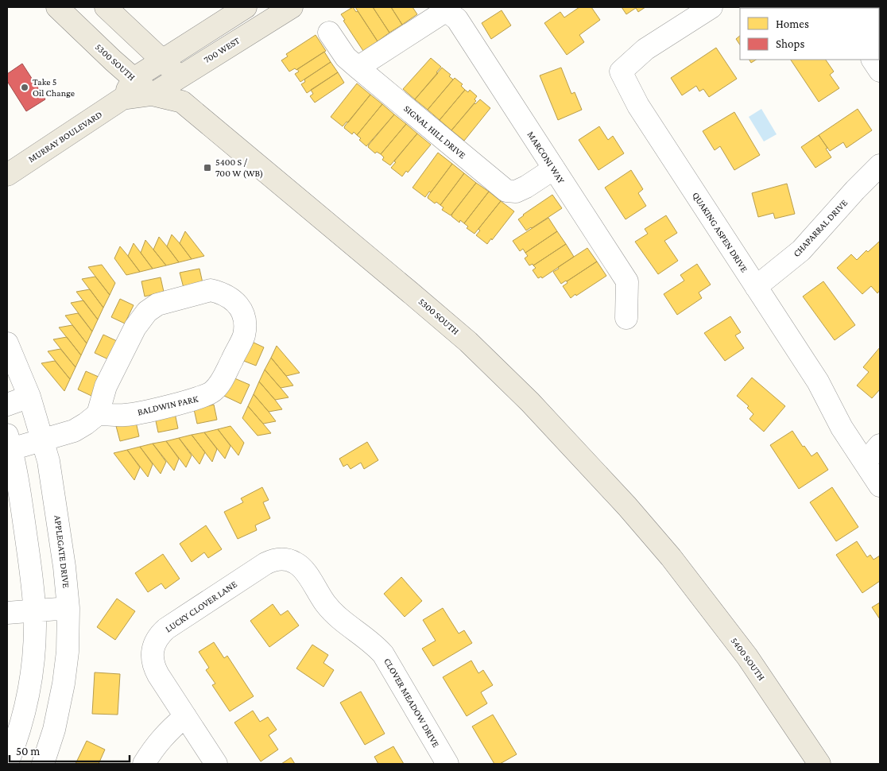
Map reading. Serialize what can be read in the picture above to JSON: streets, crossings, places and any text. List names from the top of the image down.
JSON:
{
  "streets": {
    "main road": [
      "700 WEST",
      "5300 SOUTH",
      "MURRAY BOULEVARD",
      "5400 SOUTH"
    ],
    "street": [
      "SIGNAL HILL DRIVE",
      "MARCONI WAY",
      "CHAPARRAL DRIVE",
      "QUAKING ASPEN DRIVE",
      "BALDWIN PARK",
      "APPLEGATE DRIVE",
      "LUCKY CLOVER LANE",
      "CLOVER MEADOW DRIVE"
    ]
  },
  "crossings": [
    ["700 WEST", "5300 SOUTH"],
    ["700 WEST", "MURRAY BOULEVARD"],
    ["5300 SOUTH", "MURRAY BOULEVARD"],
    ["5300 SOUTH", "5400 SOUTH"],
    ["SIGNAL HILL DRIVE", "MARCONI WAY"],
    ["CHAPARRAL DRIVE", "QUAKING ASPEN DRIVE"],
    ["LUCKY CLOVER LANE", "CLOVER MEADOW DRIVE"]
  ],
  "places": {
    "other": ["Take 5 Oil Change"],
    "transit": ["5400 S / 700 W (WB)"]
  },
  "legend": ["Homes", "Shops"],
  "scale_bar": "50 m"
}
